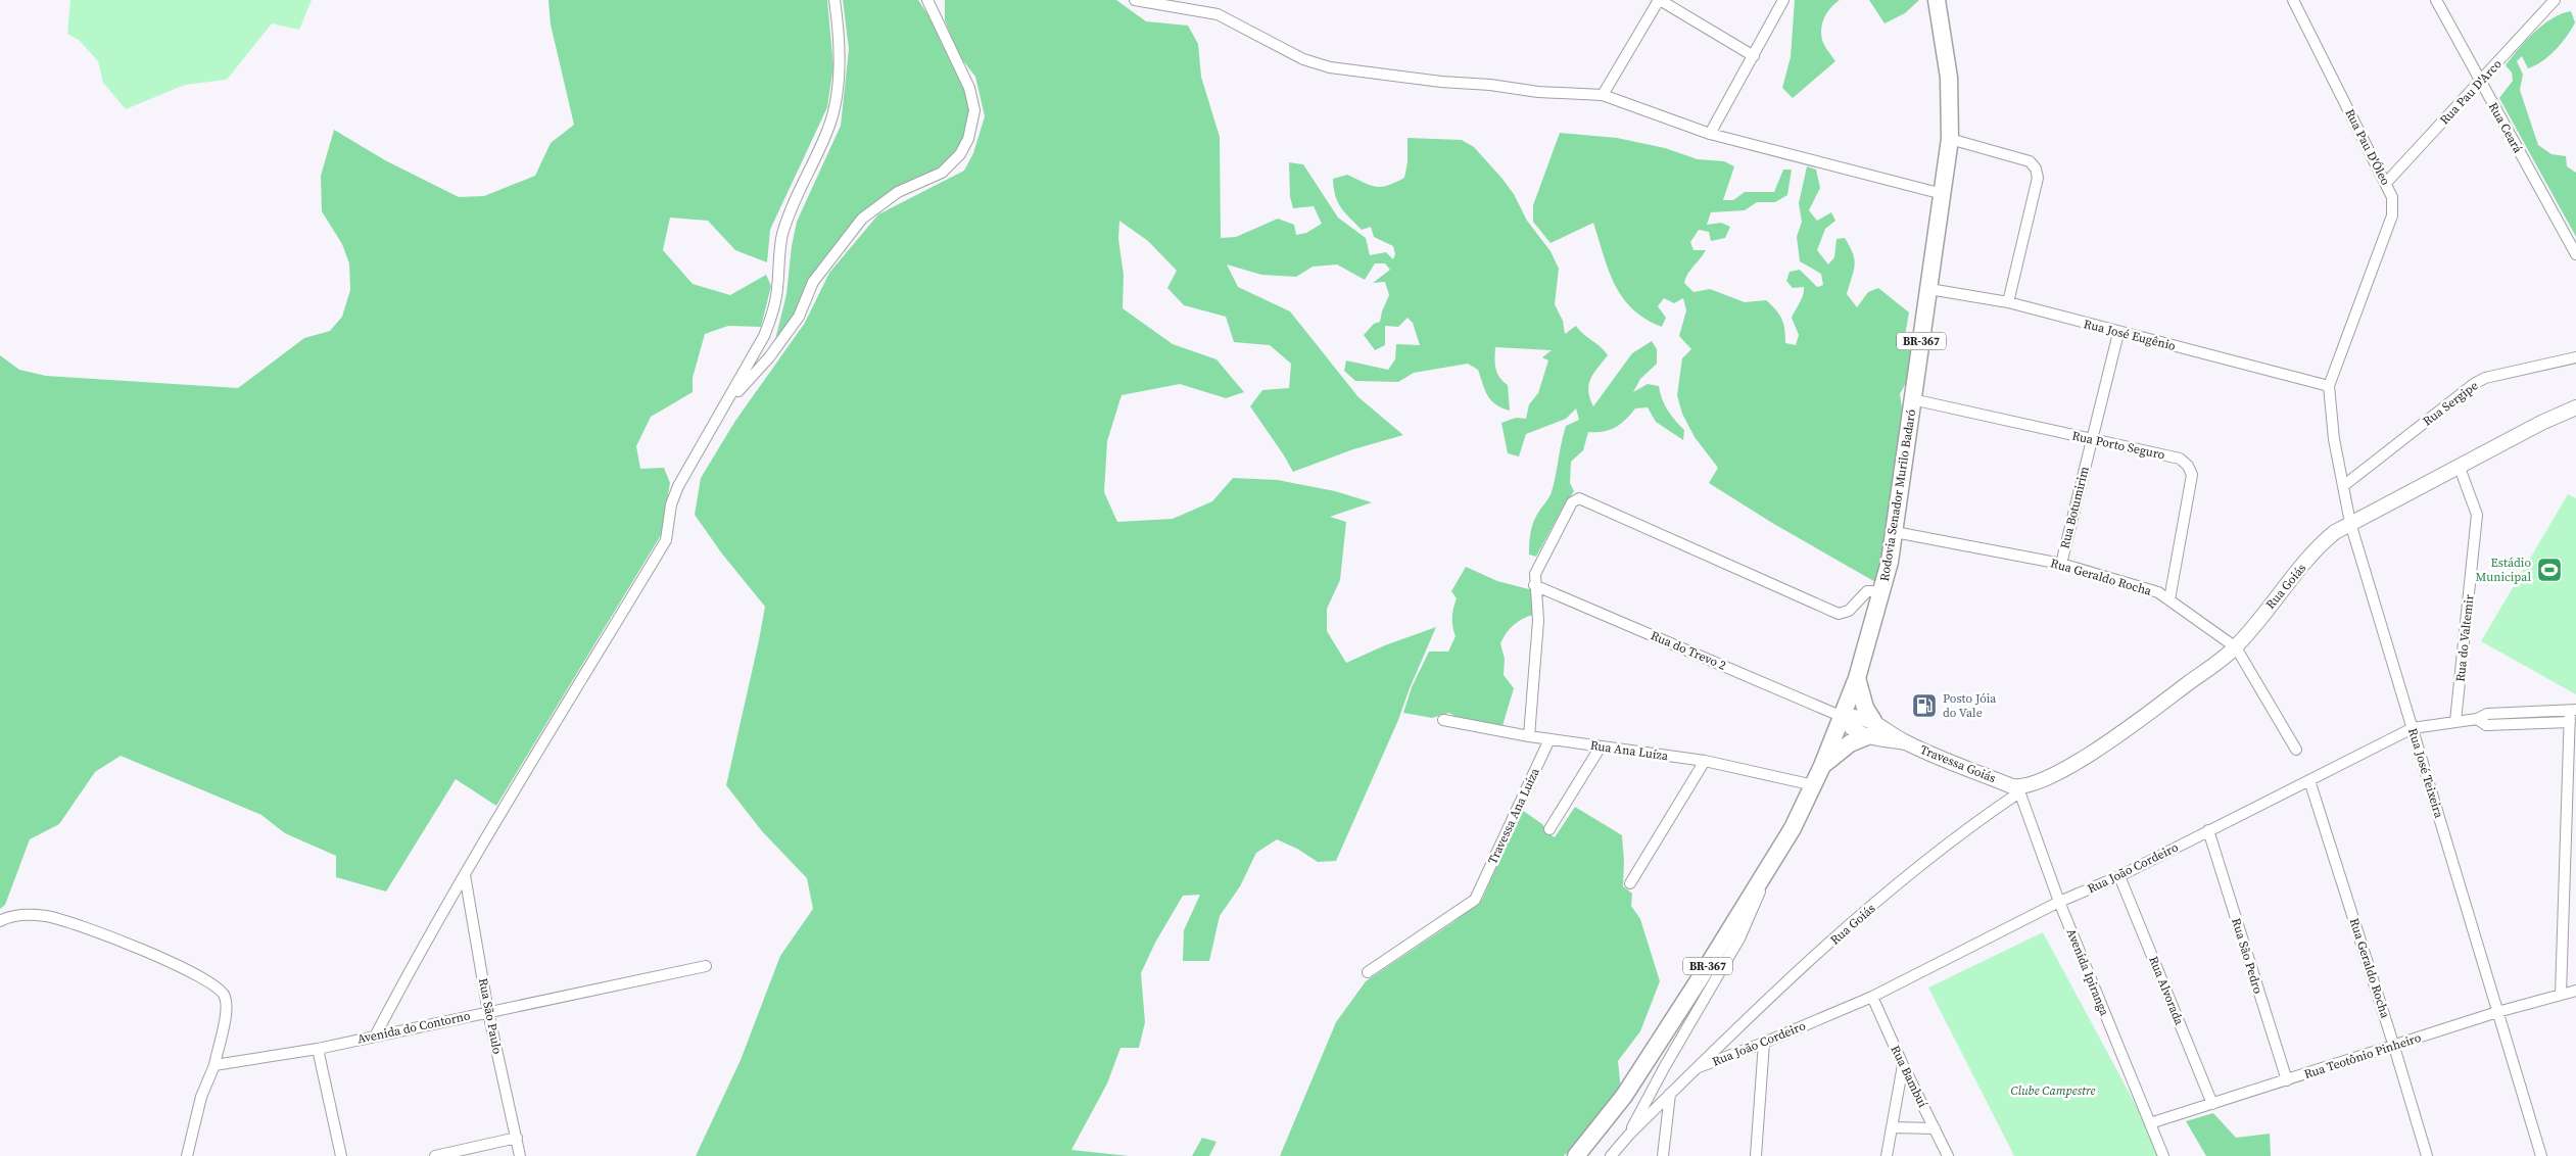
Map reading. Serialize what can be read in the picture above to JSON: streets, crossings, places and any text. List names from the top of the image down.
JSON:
{
  "streets": {
    "main road": ["BR-367", "Rodovia Senador Murilo Badaró"],
    "street": [
      "Rua Pau D'Arco",
      "Rua Ceará",
      "Rua Pau D'Óleo",
      "Rua José Eugênio",
      "Rua Sergipe",
      "Rua Porto Seguro",
      "Rua Botumirim",
      "Rua Geraldo Rocha",
      "Rua Goiás",
      "Rua do Valtemir",
      "Rua do Trevo 2",
      "Rua Ana Luíza",
      "Travessa Goiás",
      "Rua José Teixeira",
      "Travessa Ana Luíza",
      "Rua João Cordeiro",
      "Rua São Pedro",
      "Avenida Ipiranga",
      "Rua Alvorada",
      "Rua São Paulo",
      "Avenida do Contorno",
      "Rua Teotônio Pinheiro",
      "Rua Bambuí"
    ]
  },
  "crossings": [
    ["Rua Pau D'Arco", "Rua Ceará"],
    ["Rua Pau D'Arco", "Rua Pau D'Óleo"],
    ["Rua Pau D'Óleo", "Rua José Eugênio"],
    ["Rua Pau D'Óleo", "Rua José Teixeira"],
    ["Rua José Eugênio", "Rodovia Senador Murilo Badaró"],
    ["Rua José Eugênio", "Rua Botumirim"],
    ["Rua José Eugênio", "Rua José Teixeira"],
    ["Rua Sergipe", "Rua José Teixeira"],
    ["Rua Porto Seguro", "Rodovia Senador Murilo Badaró"],
    ["Rua Porto Seguro", "Rua Botumirim"],
    ["Rua Porto Seguro", "Rua Geraldo Rocha"],
    ["Rodovia Senador Murilo Badaró", "Rua Geraldo Rocha"],
    ["Rodovia Senador Murilo Badaró", "Rua do Trevo 2"],
    ["Rodovia Senador Murilo Badaró", "Rua Ana Luíza"],
    ["Rodovia Senador Murilo Badaró", "Travessa Goiás"],
    ["Rua Botumirim", "Rua Geraldo Rocha"],
    ["Rua Geraldo Rocha", "Rua Goiás"],
    ["Rua Geraldo Rocha", "Rua João Cordeiro"],
    ["Rua Geraldo Rocha", "Rua Teotônio Pinheiro"],
    ["Rua Goiás", "Rua do Valtemir"],
    ["Rua Goiás", "Travessa Goiás"],
    ["Rua Goiás", "Rua José Teixeira"],
    ["Rua Goiás", "Rua João Cordeiro"],
    ["Rua Goiás", "Avenida Ipiranga"],
    ["Rua do Valtemir", "Rua João Cordeiro"],
    ["Rua do Trevo 2", "Travessa Goiás"],
    ["Rua Ana Luíza", "Travessa Ana Luíza"],
    ["Travessa Goiás", "Avenida Ipiranga"],
    ["Rua José Teixeira", "Rua João Cordeiro"],
    ["Rua José Teixeira", "Rua Teotônio Pinheiro"],
    ["Rua João Cordeiro", "Rua São Pedro"],
    ["Rua João Cordeiro", "Avenida Ipiranga"],
    ["Rua João Cordeiro", "Rua Alvorada"],
    ["Rua João Cordeiro", "Rua Bambuí"],
    ["Rua São Pedro", "Rua Teotônio Pinheiro"],
    ["Avenida Ipiranga", "Rua Teotônio Pinheiro"],
    ["Rua Alvorada", "Rua Teotônio Pinheiro"],
    ["Rua São Paulo", "Avenida do Contorno"]
  ],
  "parks": ["Clube Campestre"],
  "places": {
    "sports": ["Estádio Municipal"],
    "fuel station": ["Posto Jóia do Vale"]
  }
}
